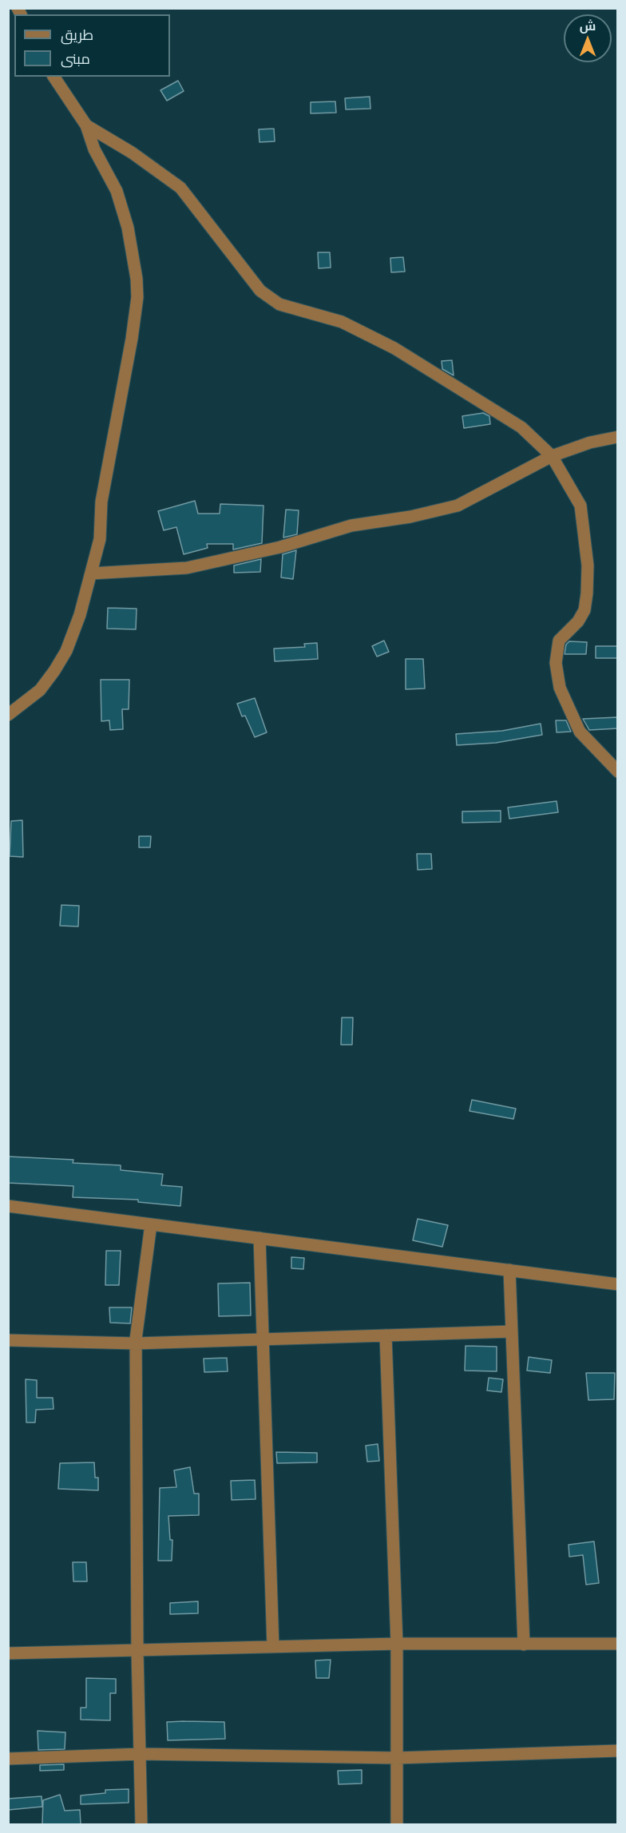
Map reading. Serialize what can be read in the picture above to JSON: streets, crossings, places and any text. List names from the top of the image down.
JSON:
{
  "legend": ["طريق", "مبنى"],
  "north": "top"
}
